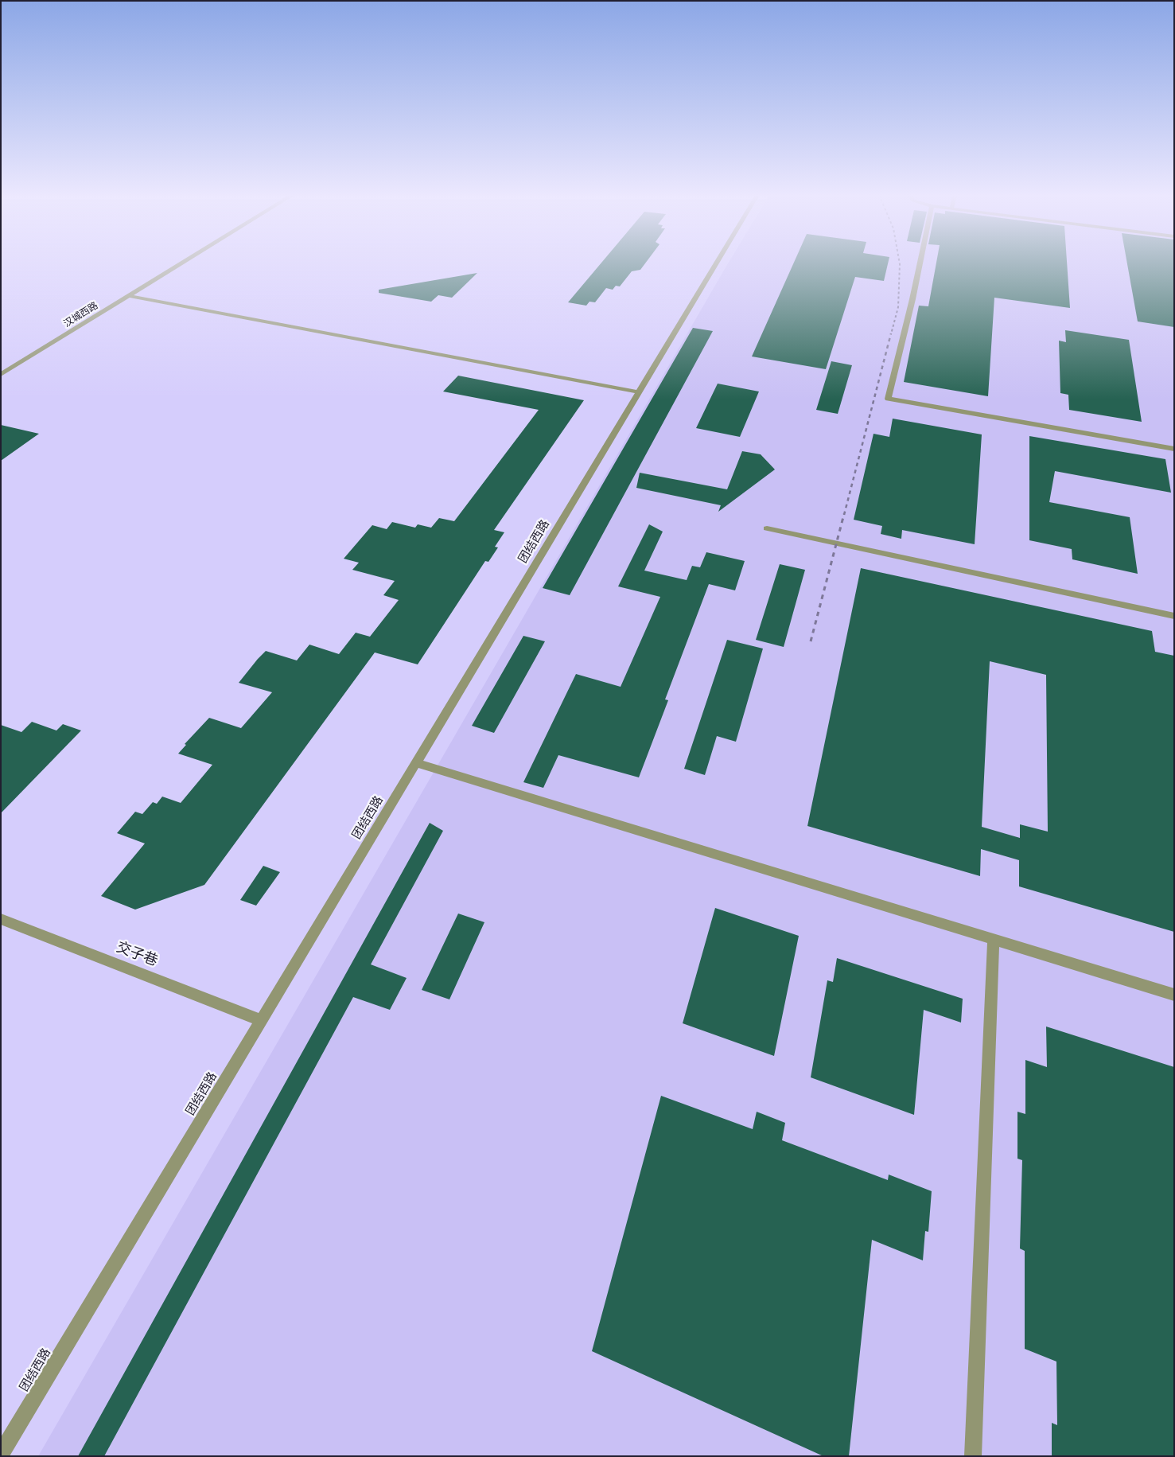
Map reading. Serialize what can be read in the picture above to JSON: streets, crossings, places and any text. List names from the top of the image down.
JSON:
{
  "streets": {
    "street": ["汉城西路", "团结西路", "交子巷"]
  },
  "crossings": [
    ["团结西路", "交子巷"]
  ]
}
